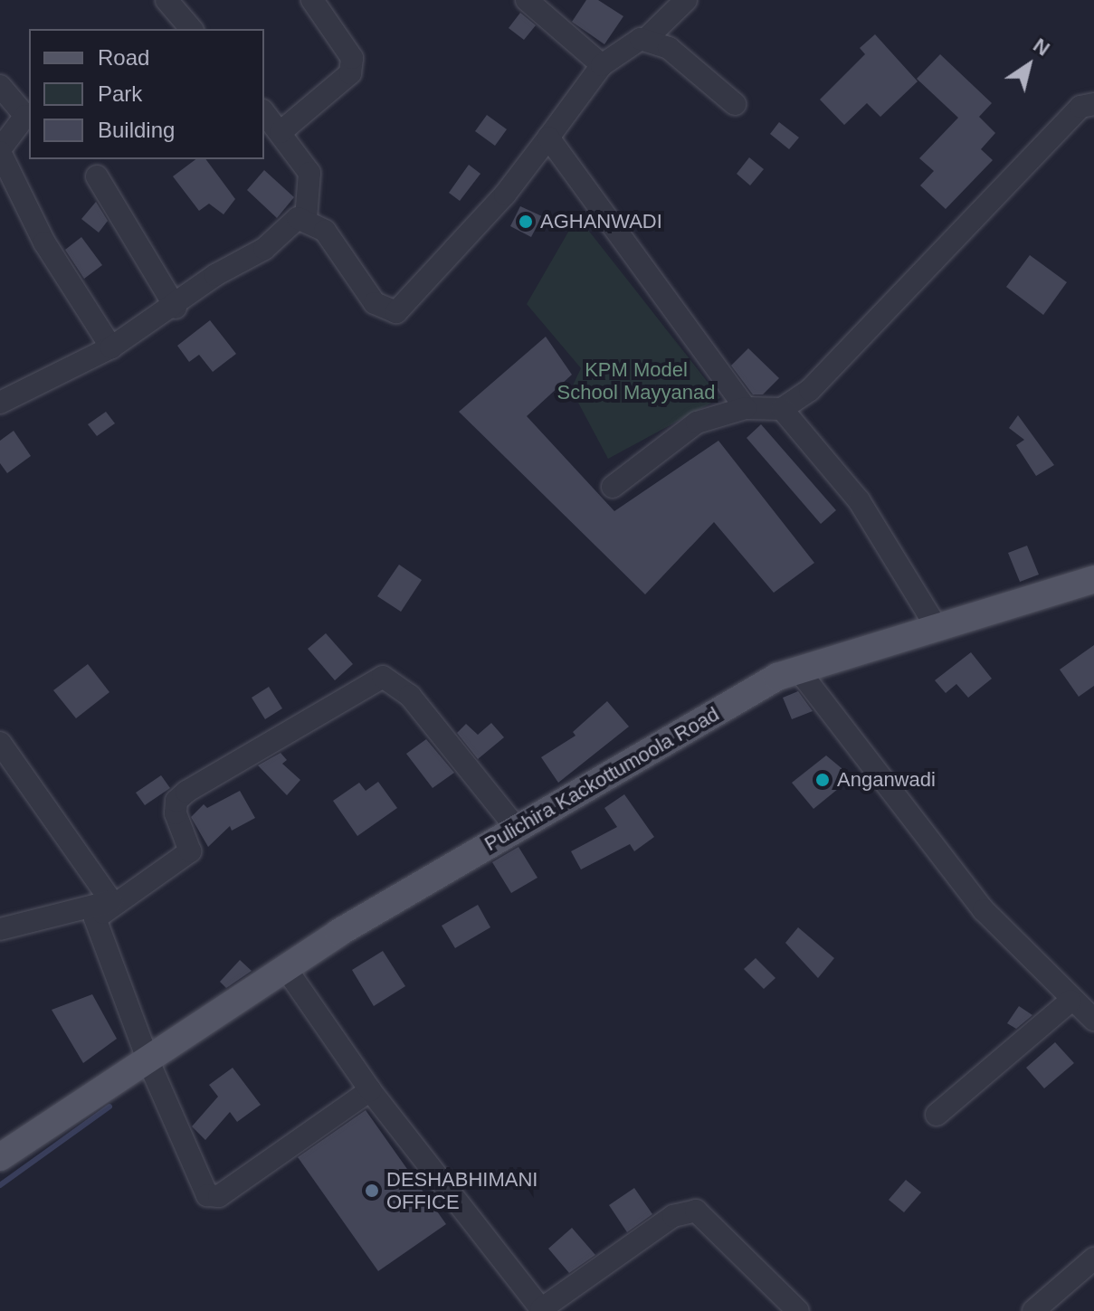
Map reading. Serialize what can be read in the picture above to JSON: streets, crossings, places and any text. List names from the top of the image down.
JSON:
{
  "streets": {
    "main road": ["Pulichira Kackottumoola Road"]
  },
  "parks": ["KPM Model School Mayyanad"],
  "places": ["AGHANWADI", "Anganwadi", "DESHABHIMANI OFFICE"],
  "legend": ["Road", "Park", "Building"],
  "north": "top right"
}
